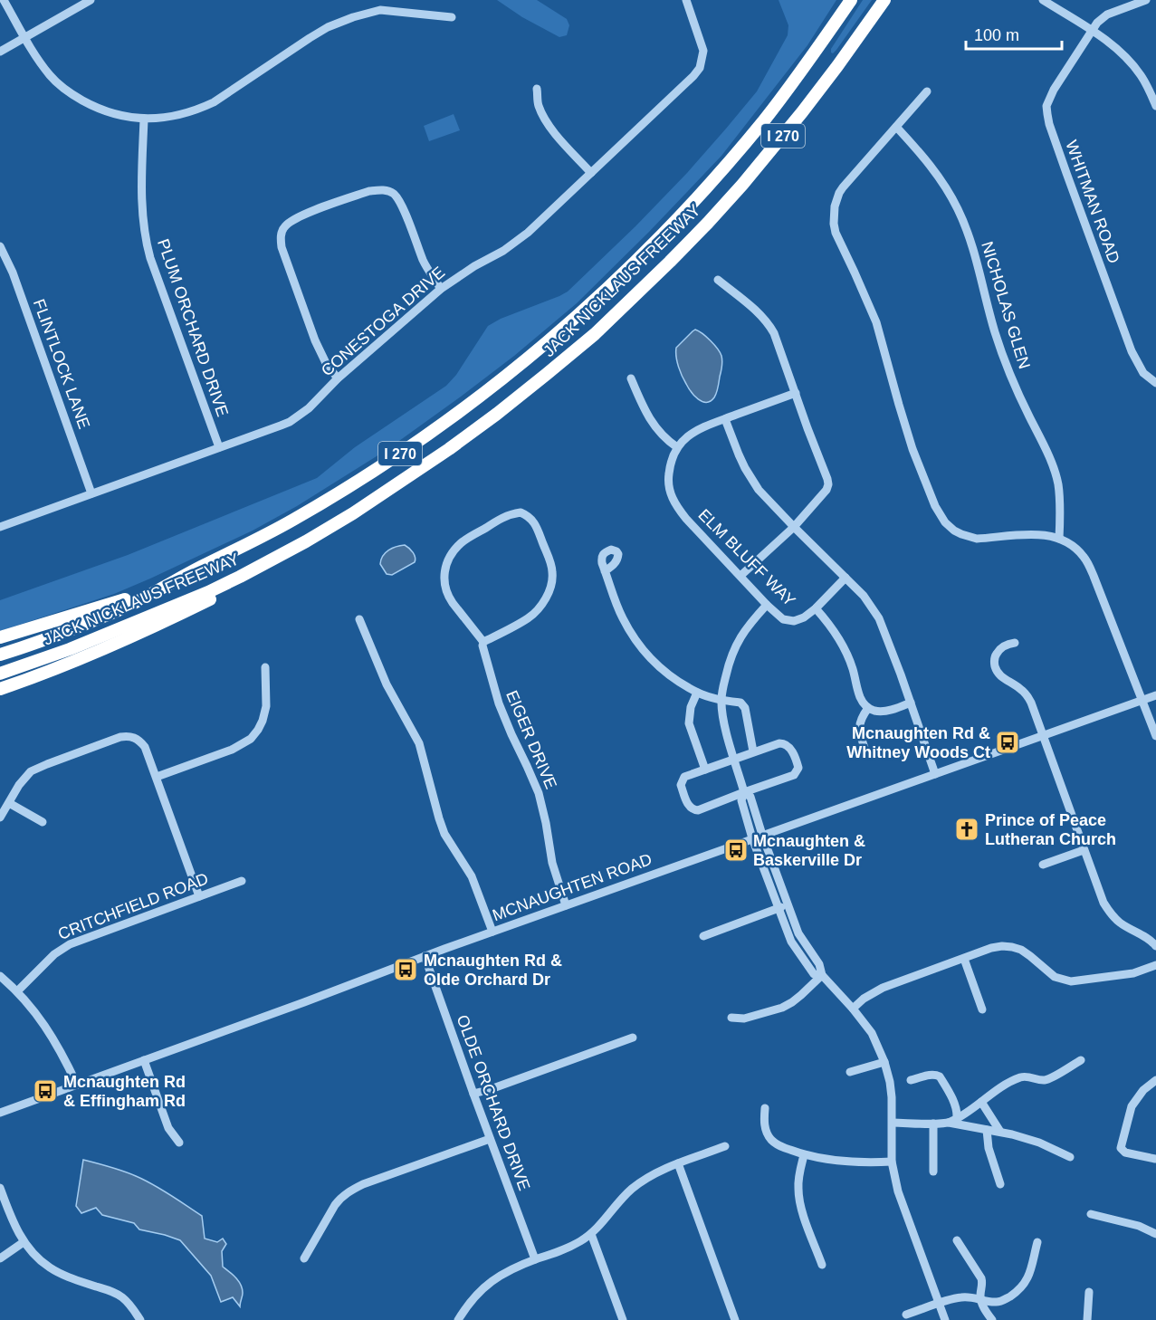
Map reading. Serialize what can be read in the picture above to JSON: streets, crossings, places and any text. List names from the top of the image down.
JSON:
{
  "streets": {
    "highway": ["I 270", "JACK NICKLAUS FREEWAY"],
    "street": [
      "WHITMAN ROAD",
      "NICHOLAS GLEN",
      "CONESTOGA DRIVE",
      "PLUM ORCHARD DRIVE",
      "FLINTLOCK LANE",
      "ELM BLUFF WAY",
      "EIGER DRIVE",
      "MCNAUGHTEN ROAD",
      "CRITCHFIELD ROAD",
      "OLDE ORCHARD DRIVE"
    ]
  },
  "crossings": [
    ["CONESTOGA DRIVE", "PLUM ORCHARD DRIVE"],
    ["CONESTOGA DRIVE", "FLINTLOCK LANE"],
    ["EIGER DRIVE", "MCNAUGHTEN ROAD"],
    ["MCNAUGHTEN ROAD", "OLDE ORCHARD DRIVE"]
  ],
  "places": {
    "bus stop": [
      "Mcnaughten Rd & Whitney Woods Ct",
      "Mcnaughten & Baskerville Dr",
      "Mcnaughten Rd & Olde Orchard Dr",
      "Mcnaughten Rd & Effingham Rd"
    ],
    "church": ["Prince of Peace Lutheran Church"]
  },
  "scale_bar": "100 m"
}
